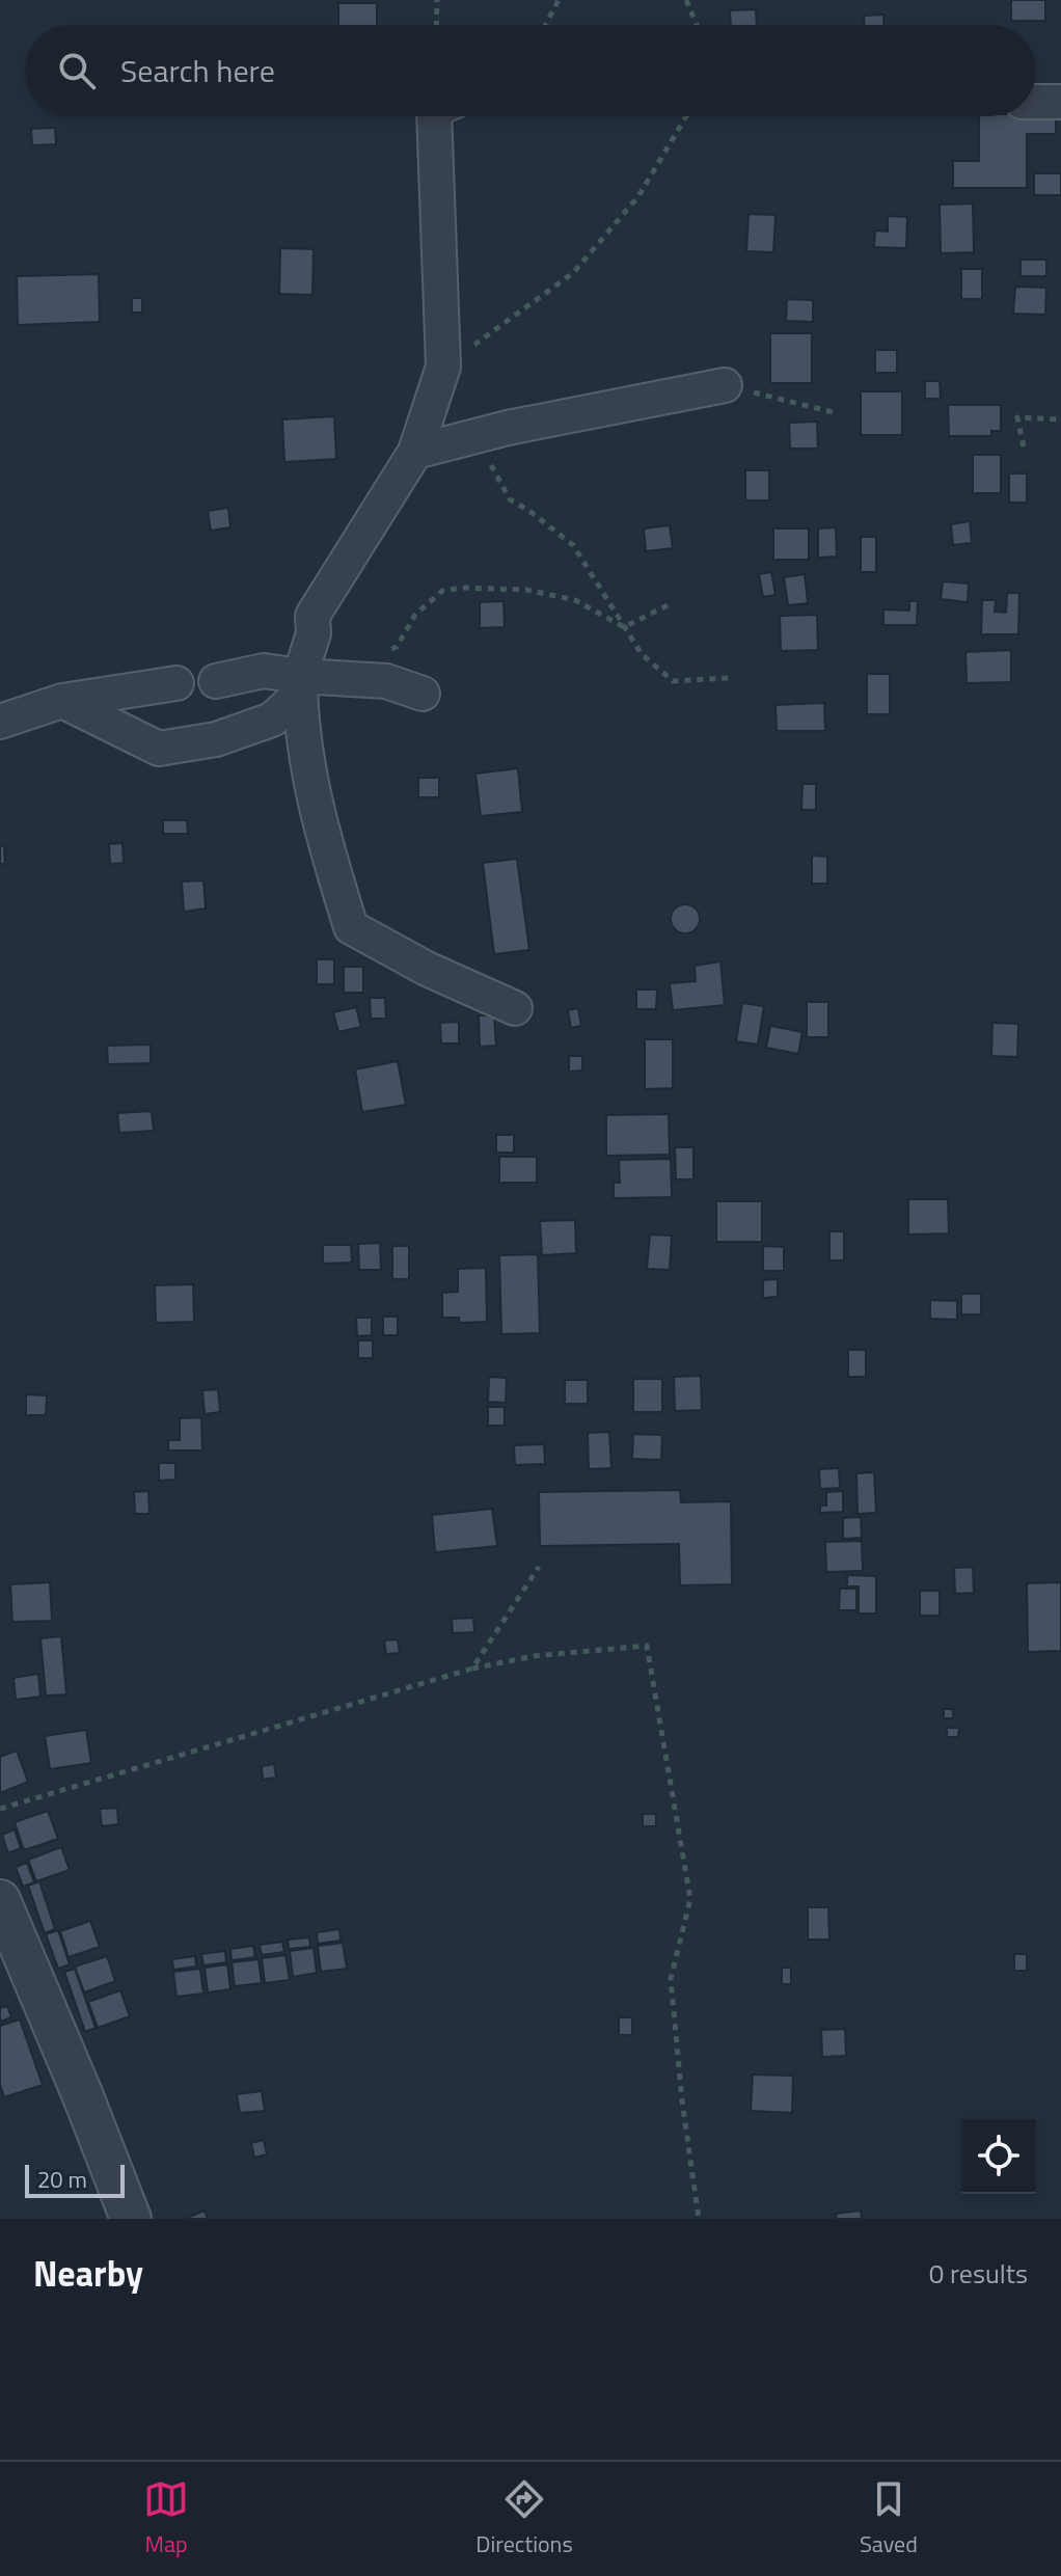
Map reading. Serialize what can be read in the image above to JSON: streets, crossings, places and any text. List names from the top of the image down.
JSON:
{
  "scale_bar": "20 m",
  "page": {
    "search": "Search here",
    "scale": "20 m",
    "heading": ["Nearby", "0 results"],
    "nav": ["Map", "Directions", "Saved"]
  }
}
